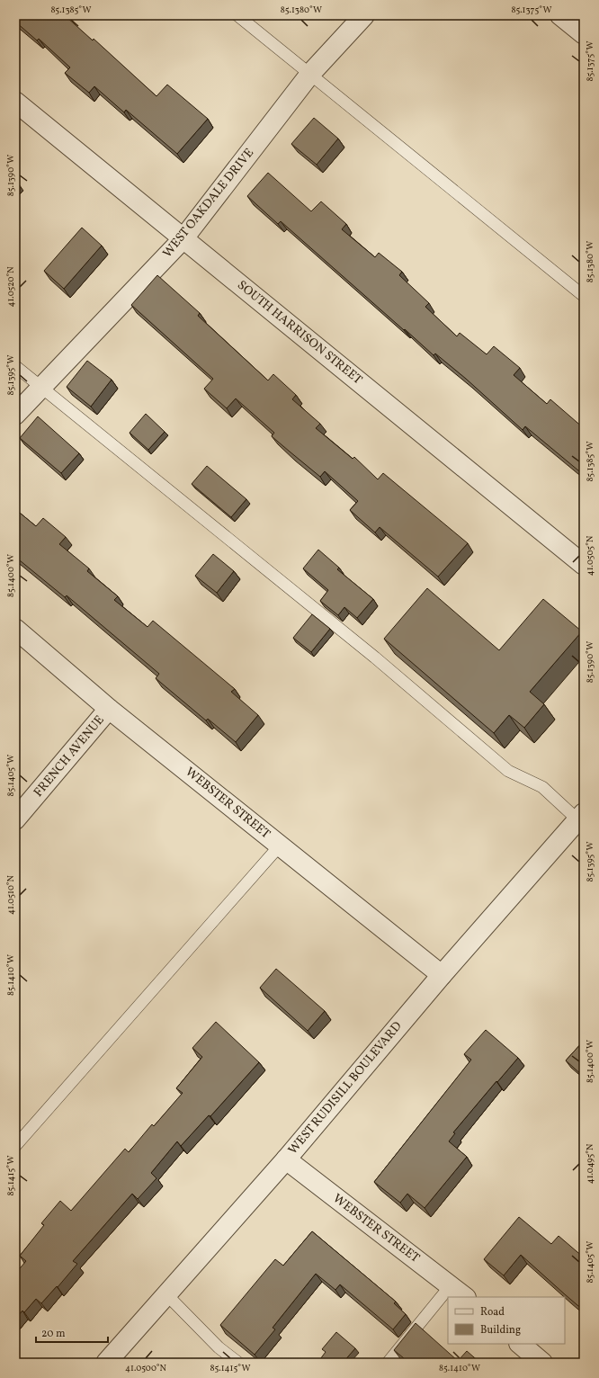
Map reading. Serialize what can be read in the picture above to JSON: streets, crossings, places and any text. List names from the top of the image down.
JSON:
{
  "streets": {
    "street": [
      "WEST OAKDALE DRIVE",
      "SOUTH HARRISON STREET",
      "FRENCH AVENUE",
      "WEBSTER STREET",
      "WEST RUDISILL BOULEVARD"
    ]
  },
  "crossings": [
    ["WEST OAKDALE DRIVE", "SOUTH HARRISON STREET"],
    ["FRENCH AVENUE", "WEBSTER STREET"],
    ["WEBSTER STREET", "WEST RUDISILL BOULEVARD"]
  ],
  "legend": ["Road", "Building"],
  "scale_bar": "20 m",
  "coordinates": [
    "85.1385°W",
    "85.1380°W",
    "85.1375°W",
    "85.1390°W",
    "41.0520°N",
    "85.1395°W",
    "41.0505°N",
    "85.1400°W",
    "85.1405°W",
    "41.0510°N",
    "85.1410°W",
    "41.0495°N",
    "85.1415°W",
    "41.0500°N"
  ]
}
